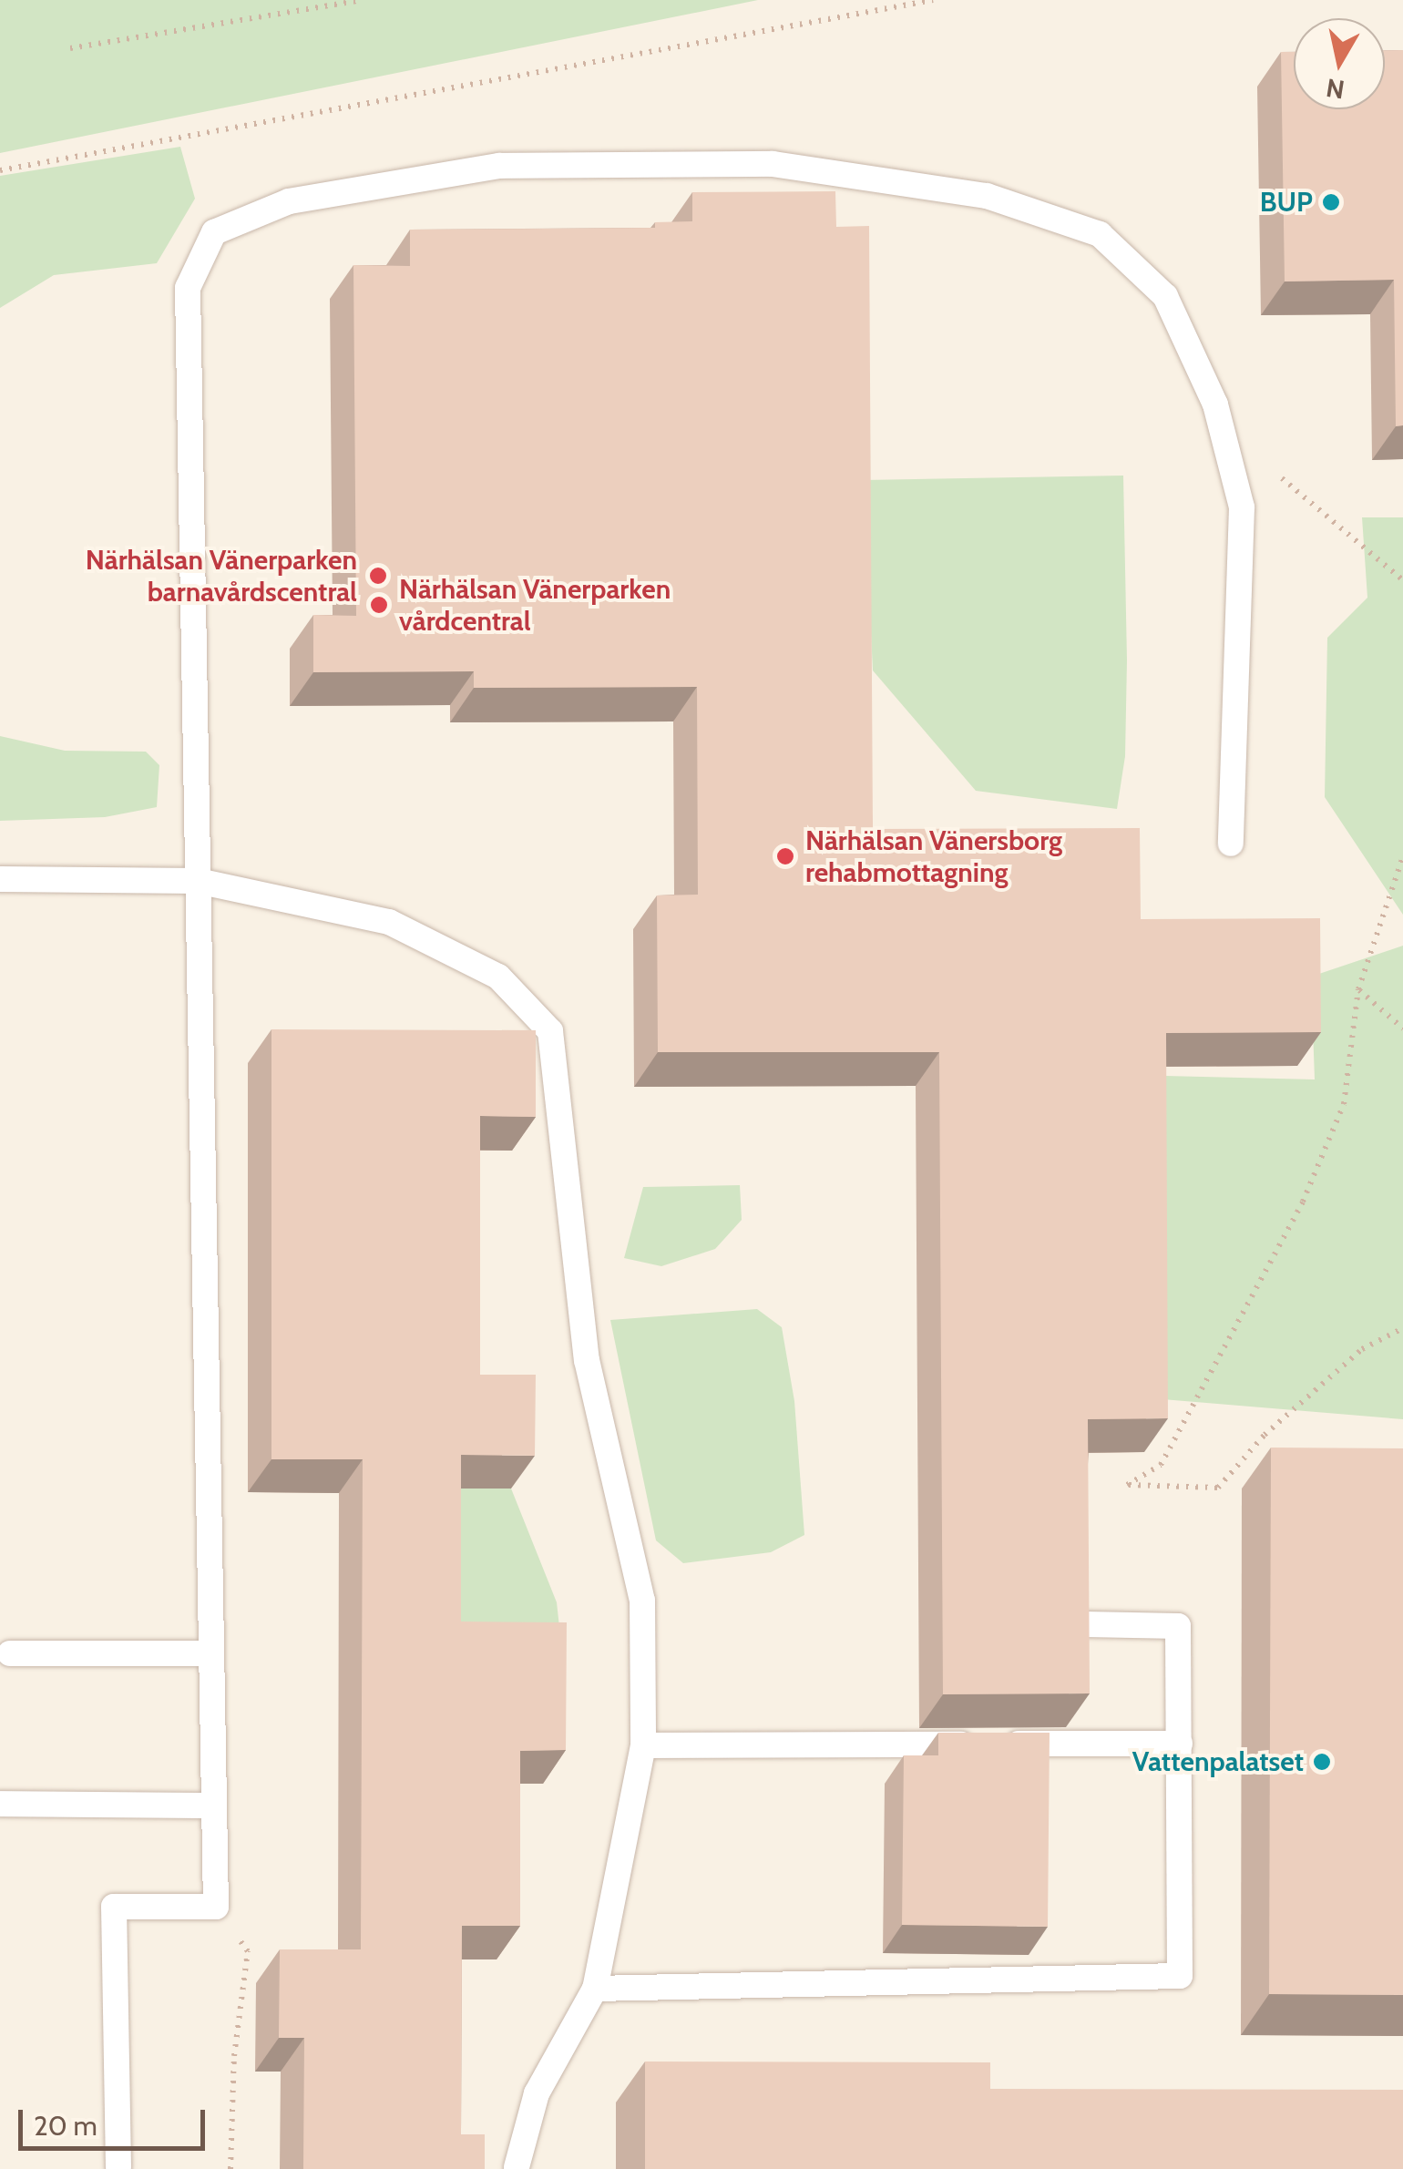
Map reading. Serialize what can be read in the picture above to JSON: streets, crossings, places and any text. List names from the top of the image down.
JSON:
{
  "places": [
    "BUP",
    "Närhälsan Vänerparken barnavårdscentral",
    "Närhälsan Vänerparken vårdcentral",
    "Närhälsan Vänersborg rehabmottagning",
    "Vattenpalatset"
  ],
  "scale_bar": "20 m",
  "north": "bottom"
}
